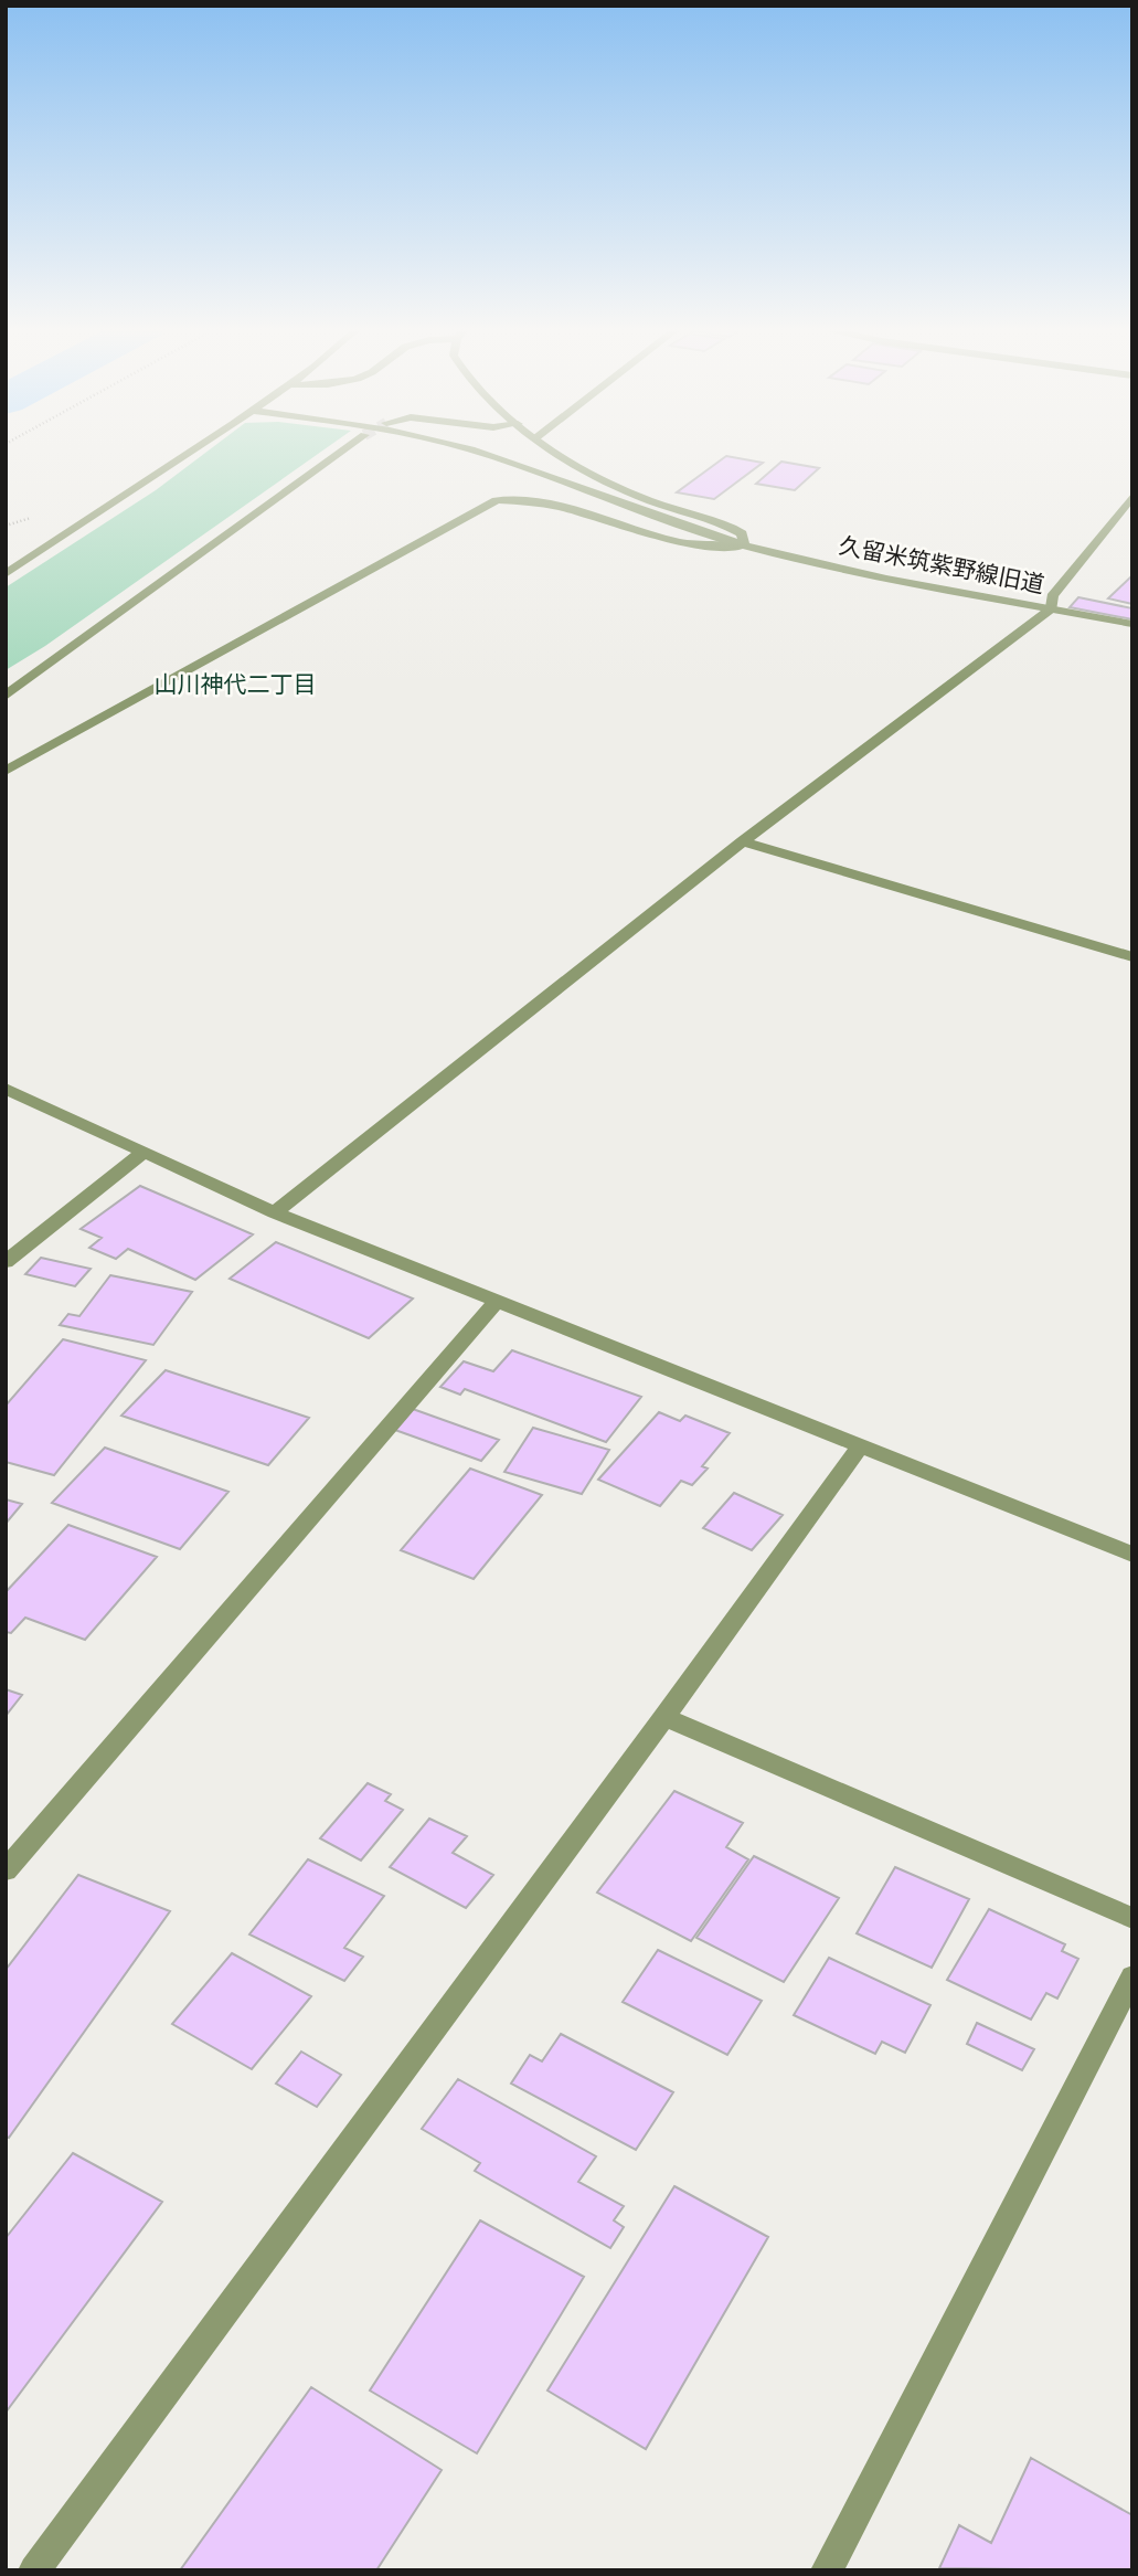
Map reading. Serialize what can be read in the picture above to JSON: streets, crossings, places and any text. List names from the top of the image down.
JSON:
{
  "streets": {
    "street": ["久留米筑紫野線旧道"]
  },
  "districts": ["山川神代二丁目"]
}
